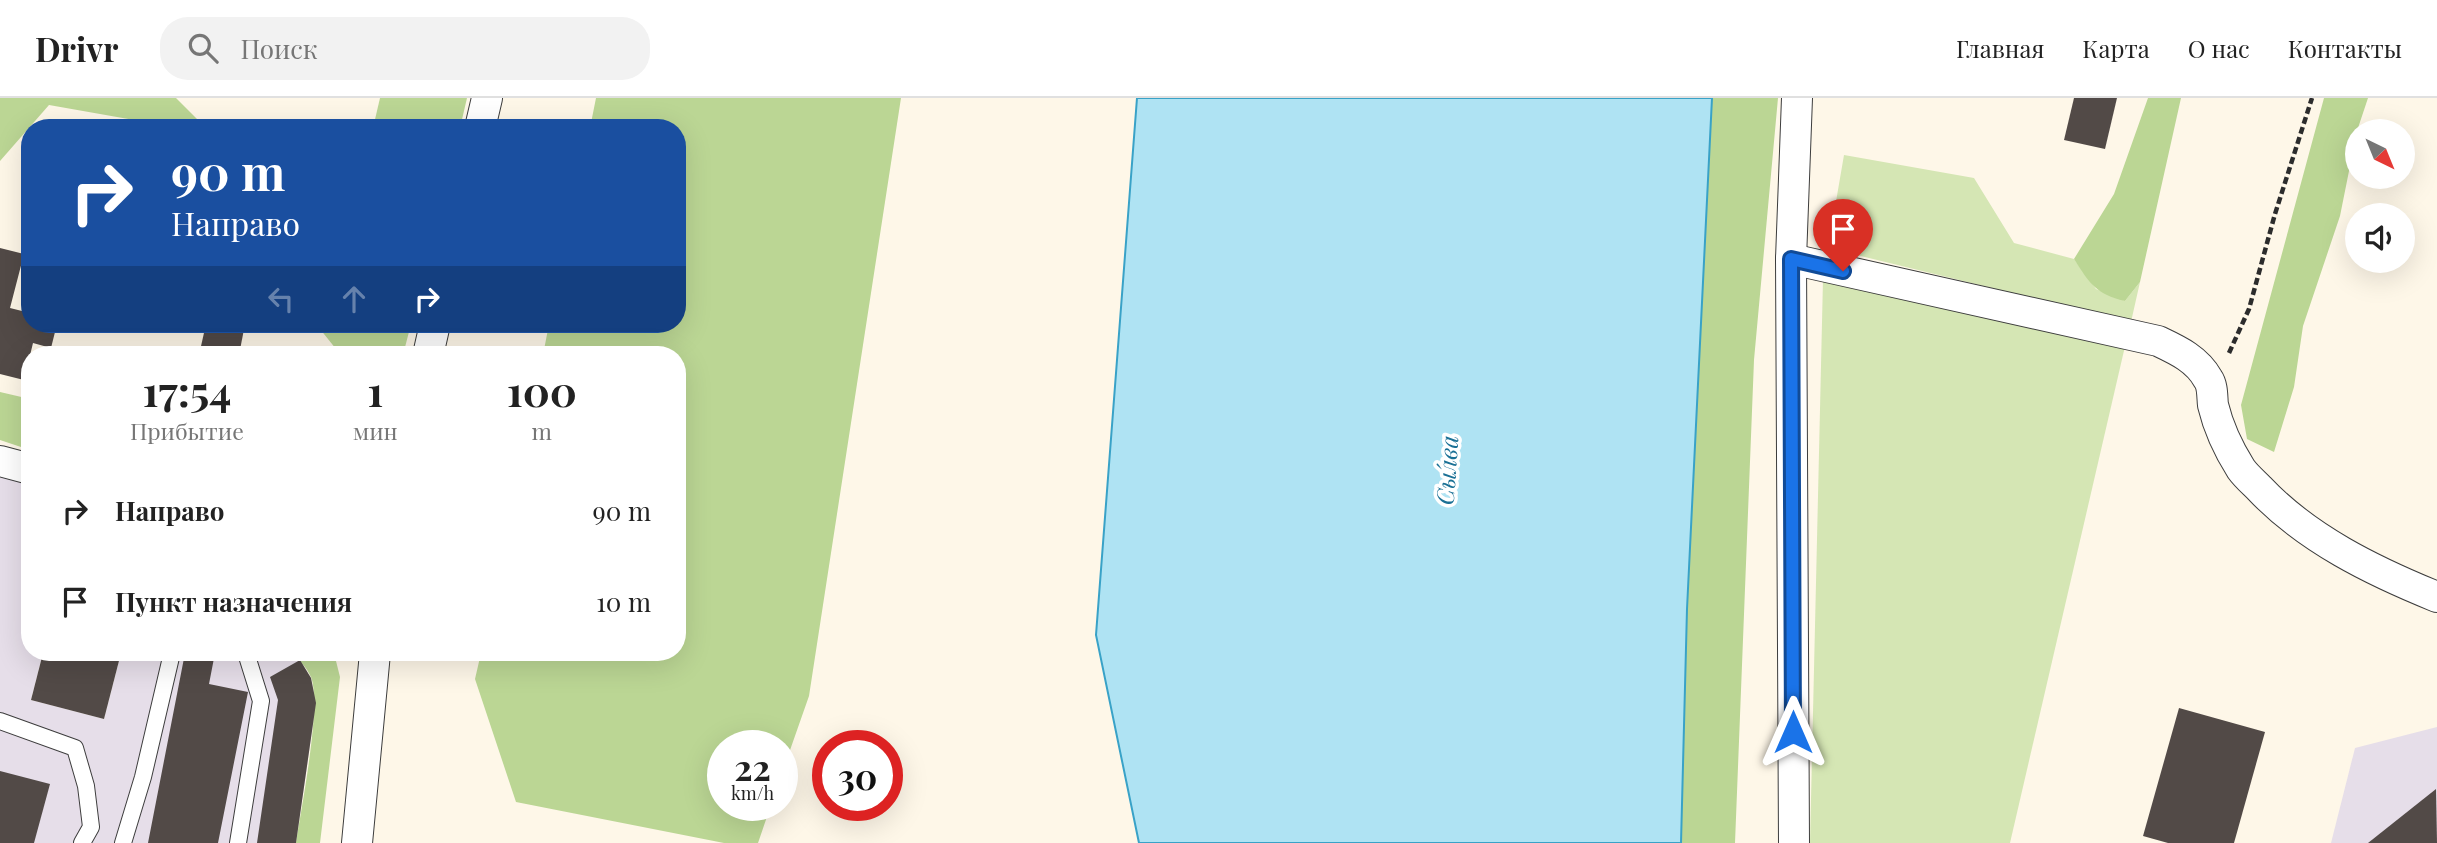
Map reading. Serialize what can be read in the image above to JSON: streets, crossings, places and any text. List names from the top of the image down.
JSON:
{
  "water": ["Сы́лва"],
  "north": "bottom right",
  "page": {
    "header": "Drivr",
    "search": "Поиск",
    "nav": [
      "Главная",
      "Карта",
      "О нас",
      "Контакты"
    ],
    "turn": ["90 m", "Направо"],
    "eta": [
      "17:54",
      "Прибытие",
      "1",
      "мин",
      "100",
      "m"
    ],
    "list": [
      {
        "name": "Направо",
        "value": "90 m"
      },
      {
        "name": "Пункт назначения",
        "value": "10 m"
      }
    ],
    "speed": "22 km/h",
    "limit": "30"
  }
}
